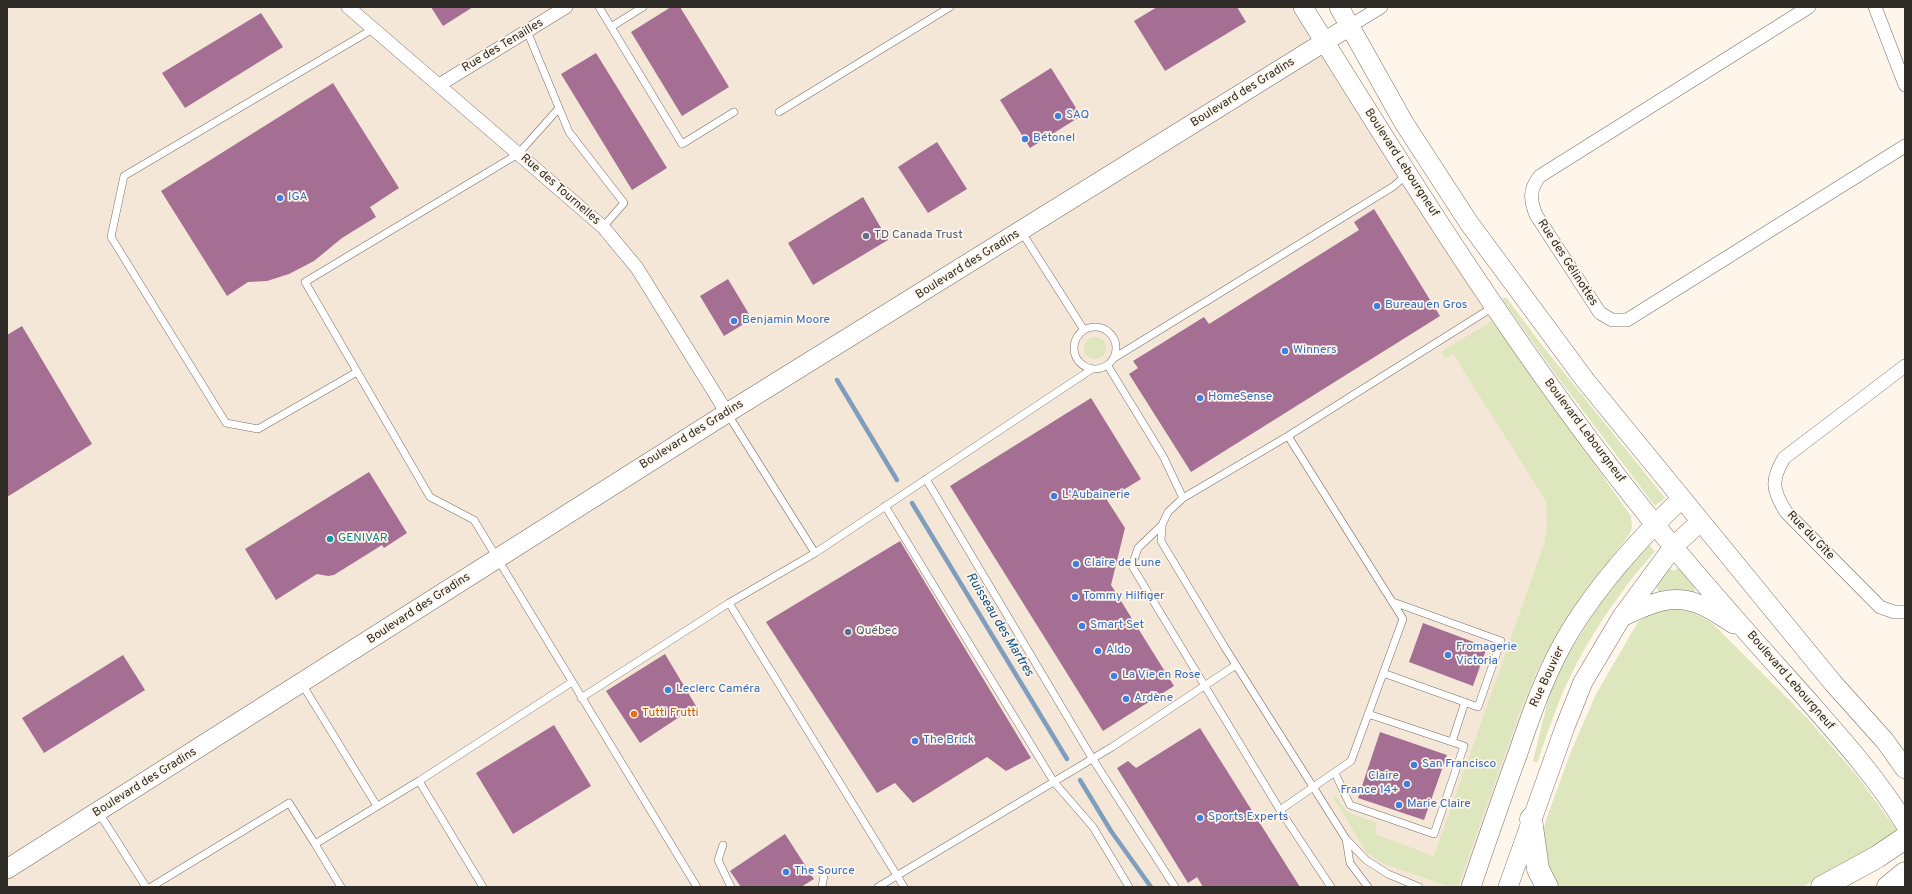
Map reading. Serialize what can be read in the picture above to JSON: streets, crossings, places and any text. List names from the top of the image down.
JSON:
{
  "streets": {
    "street": [
      "Rue des Tenailles",
      "Boulevard des Gradins",
      "Boulevard Lebourgneuf",
      "Rue des Tournelles",
      "Rue des Gélinottes",
      "Rue du Gîte",
      "Rue Bouvier"
    ]
  },
  "crossings": [
    ["Rue des Tenailles", "Rue des Tournelles"],
    ["Boulevard des Gradins", "Boulevard Lebourgneuf"],
    ["Boulevard des Gradins", "Rue des Tournelles"],
    ["Boulevard Lebourgneuf", "Rue Bouvier"]
  ],
  "water": ["Ruisseau des Martres"],
  "places": [
    "SAQ",
    "Bétonel",
    "IGA",
    "TD Canada Trust",
    "Bureau en Gros",
    "Benjamin Moore",
    "Winners",
    "HomeSense",
    "L'Aubainerie",
    "GENIVAR",
    "Claire de Lune",
    "Tommy Hilfiger",
    "Smart Set",
    "Québec",
    "Aldo",
    "Fromagerie Victoria",
    "La Vie en Rose",
    "Leclerc Caméra",
    "Ardène",
    "Tutti Frutti",
    "The Brick",
    "San Francisco",
    "Claire France 14+",
    "Marie Claire",
    "Sports Experts",
    "The Source"
  ]
}
